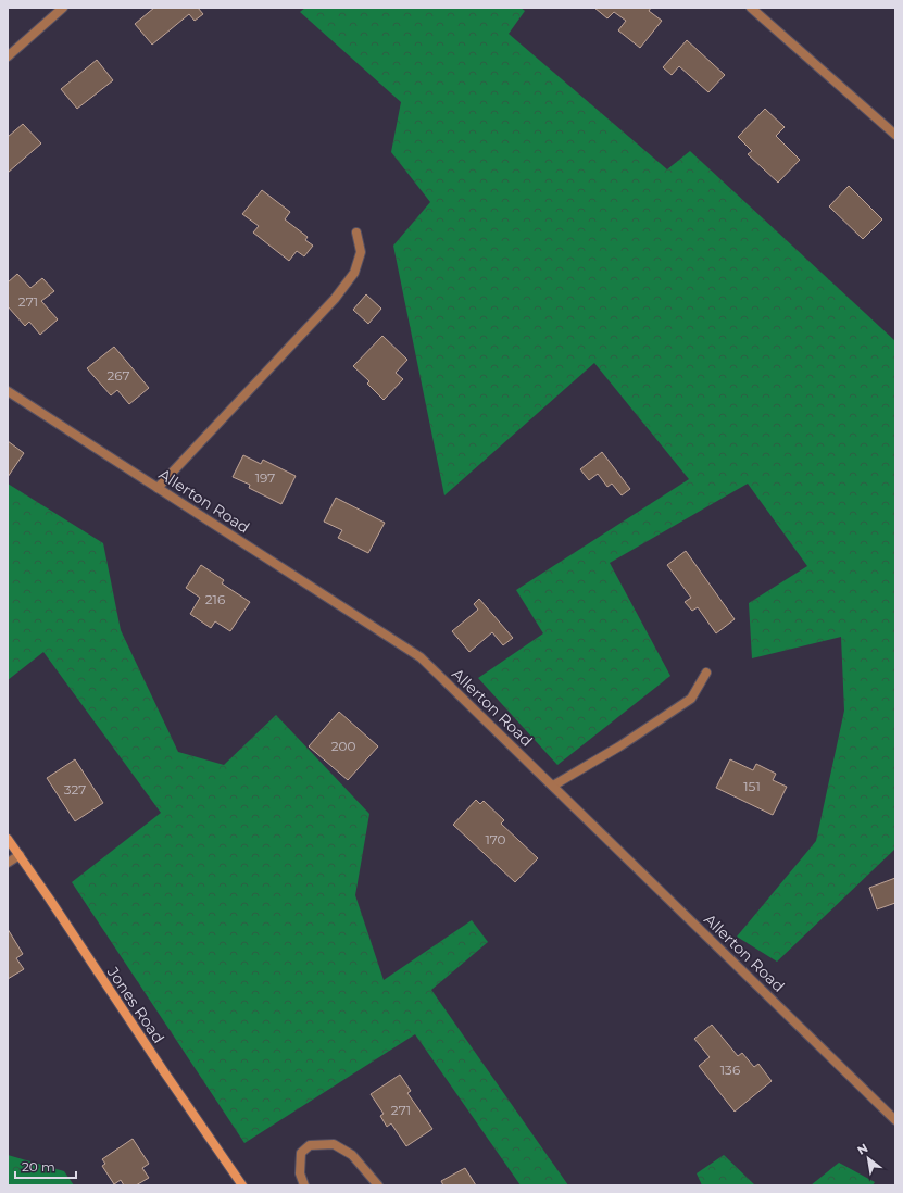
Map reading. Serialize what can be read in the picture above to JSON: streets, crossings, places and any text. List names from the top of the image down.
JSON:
{
  "streets": {
    "street": ["Allerton Road", "Jones Road"]
  },
  "house_numbers": [
    "271",
    "267",
    "197",
    "216",
    "200",
    "151",
    "327",
    "170",
    "136",
    "271"
  ],
  "scale_bar": "20 m",
  "north": "top left"
}
